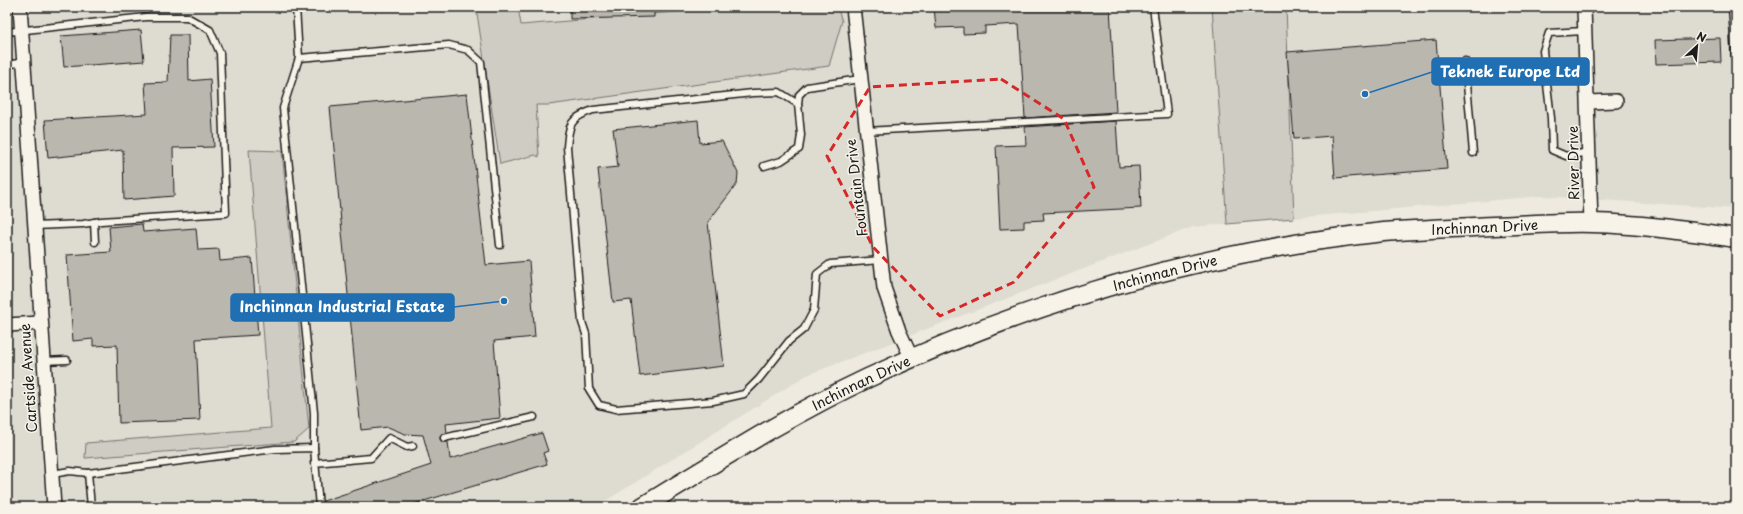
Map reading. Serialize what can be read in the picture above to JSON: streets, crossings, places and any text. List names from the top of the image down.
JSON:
{
  "streets": {
    "street": [
      "River Drive",
      "Fountain Drive",
      "Inchinnan Drive",
      "Cartside Avenue"
    ]
  },
  "crossings": [
    ["River Drive", "Inchinnan Drive"],
    ["Fountain Drive", "Inchinnan Drive"]
  ],
  "places": ["Teknek Europe Ltd", "Inchinnan Industrial Estate"],
  "north": "top right"
}
